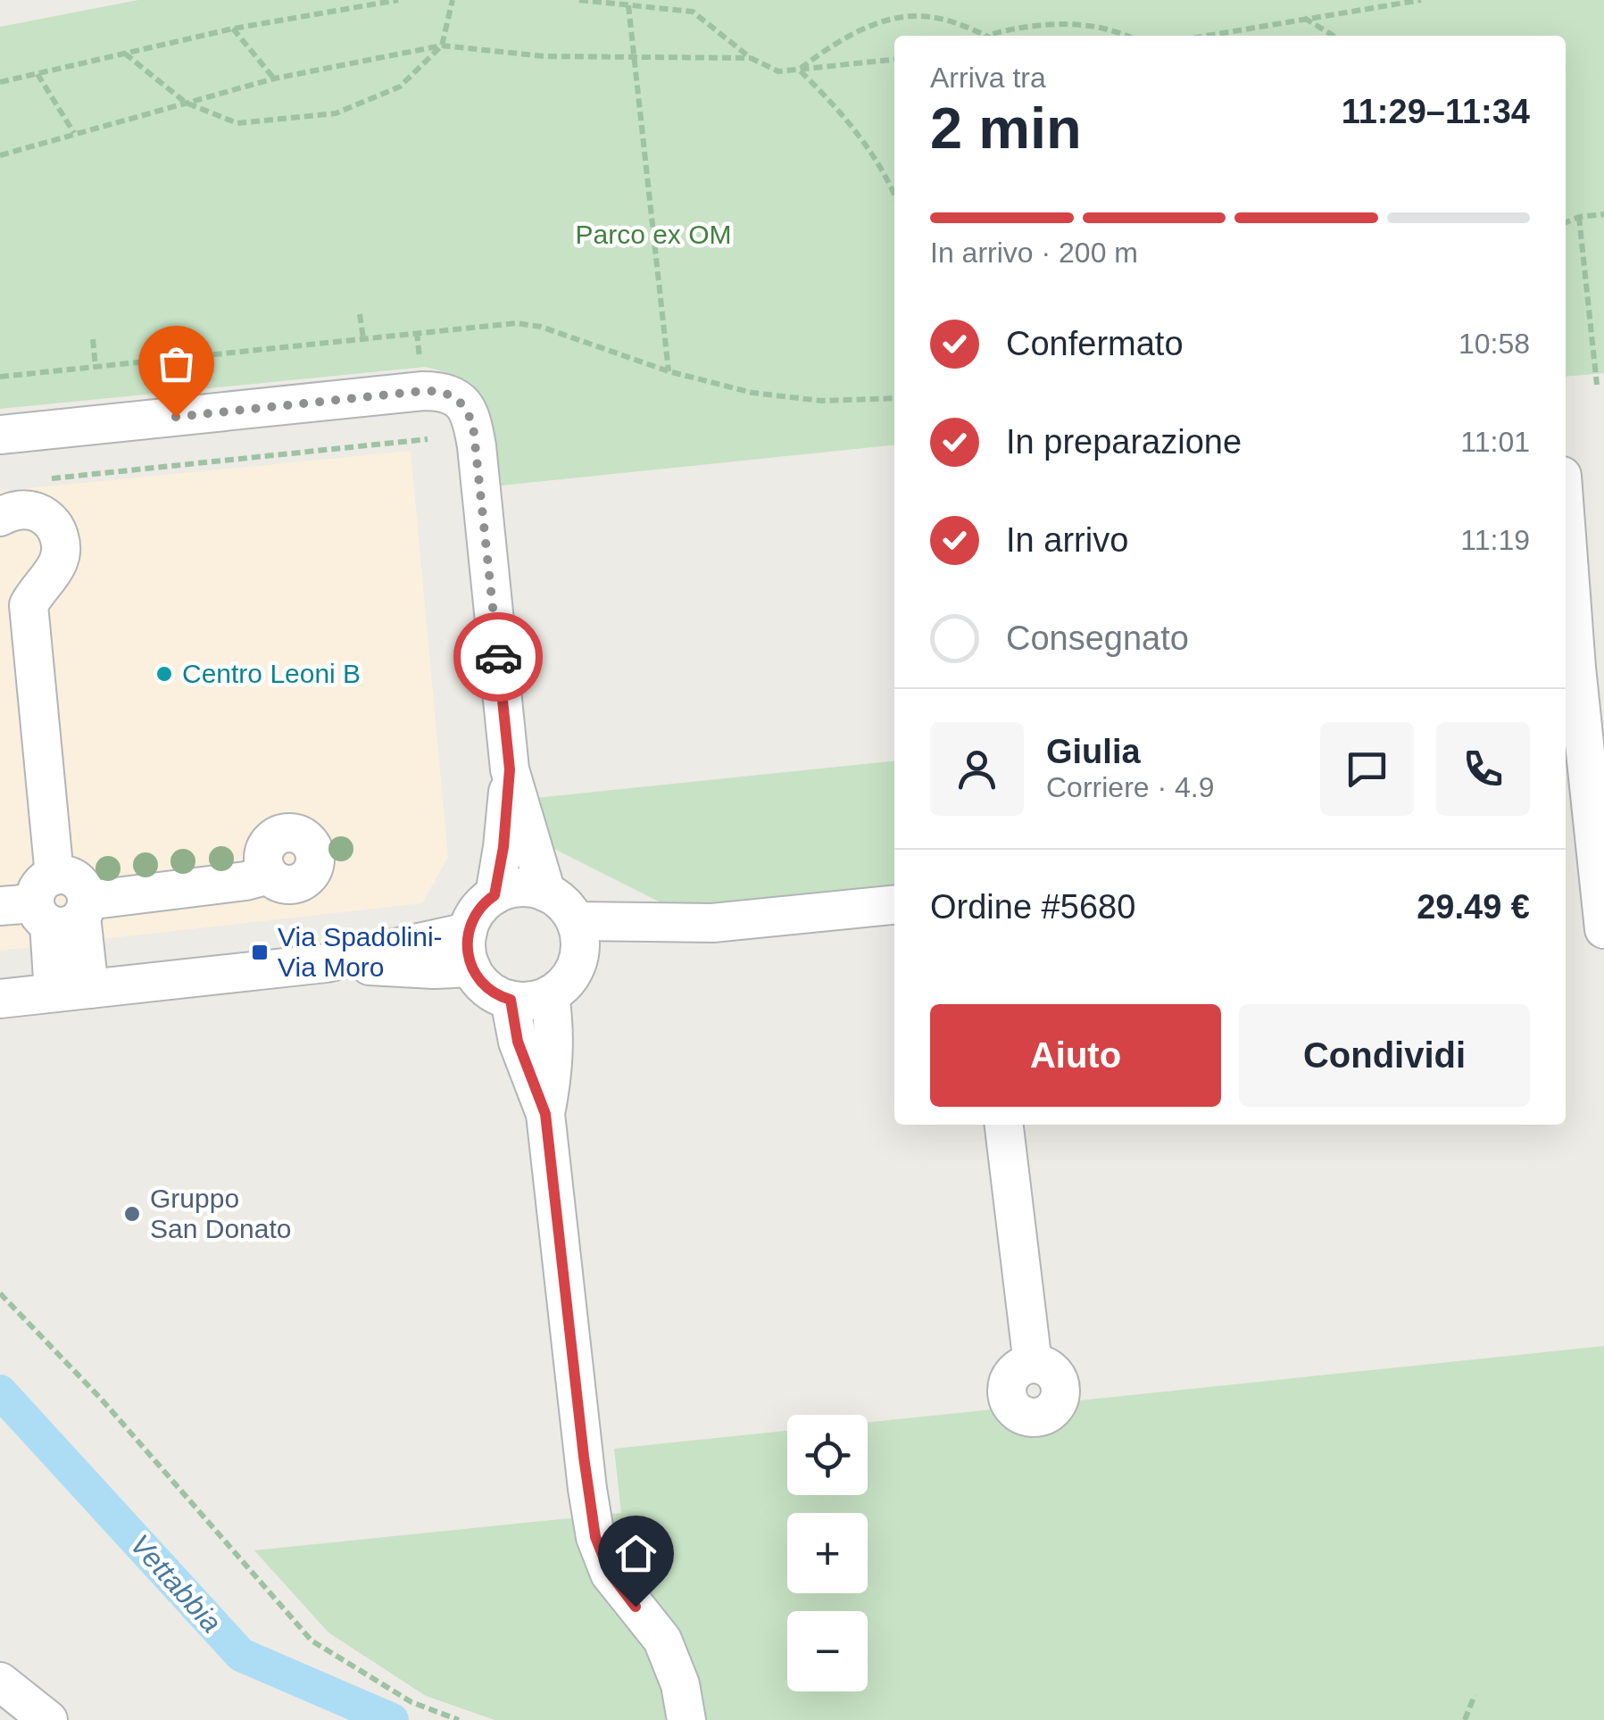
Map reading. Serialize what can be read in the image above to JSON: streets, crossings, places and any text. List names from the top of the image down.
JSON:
{
  "water": ["Vettabbia"],
  "parks": ["Parco ex OM"],
  "places": {
    "other": ["Centro Leoni B", "Gruppo San Donato"],
    "transit": ["Via Spadolini- Via Moro"]
  },
  "page": {
    "heading": ["2 min", "Arriva tra", "11:29–11:34"],
    "panel": [
      "Giulia",
      "Corriere · 4.9",
      "Ordine #5680",
      "29.49 €"
    ],
    "bar": "In arrivo · 200 m",
    "list": [
      ["Confermato", "10:58"],
      ["In preparazione", "11:01"],
      ["In arrivo", "11:19"],
      "Consegnato"
    ],
    "buttons": ["Aiuto", "Condividi"],
    "map_buttons": ["+", "−"]
  }
}
